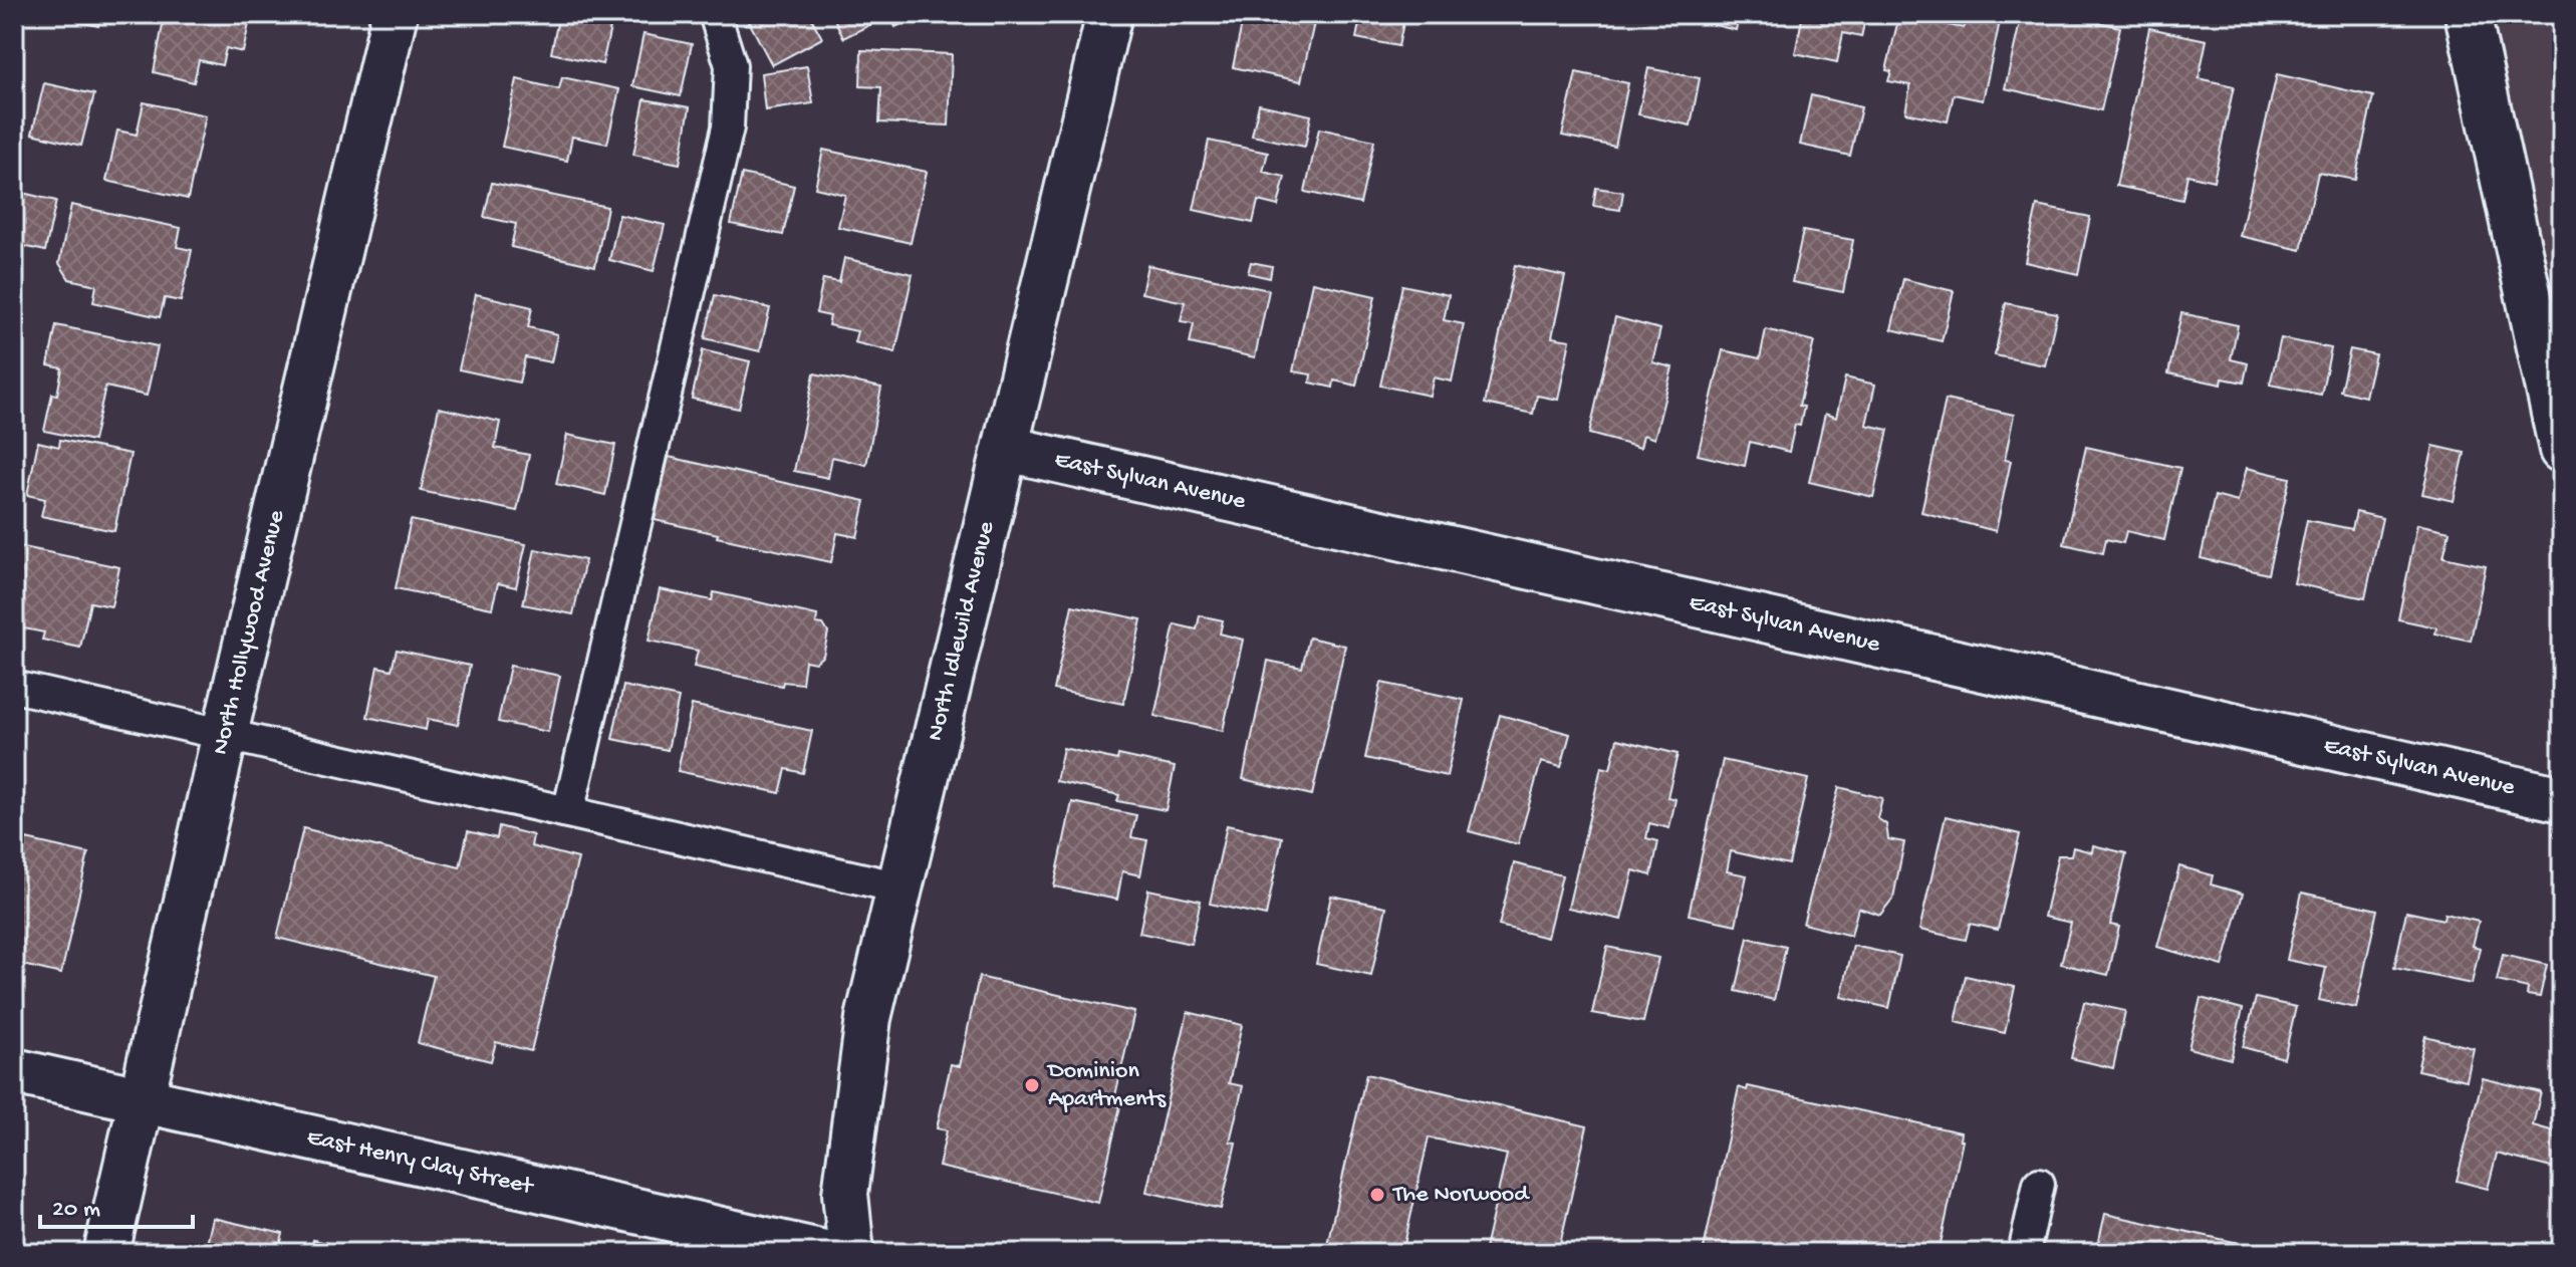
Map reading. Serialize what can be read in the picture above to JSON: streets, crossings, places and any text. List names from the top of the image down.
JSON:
{
  "streets": {
    "street": [
      "East Sylvan Avenue",
      "North Idlewild Avenue",
      "North Hollywood Avenue",
      "East Henry Clay Street"
    ]
  },
  "crossings": [
    ["East Sylvan Avenue", "North Idlewild Avenue"],
    ["North Hollywood Avenue", "East Henry Clay Street"]
  ],
  "places": ["Dominion Apartments", "The Norwood"],
  "scale_bar": "20 m"
}
